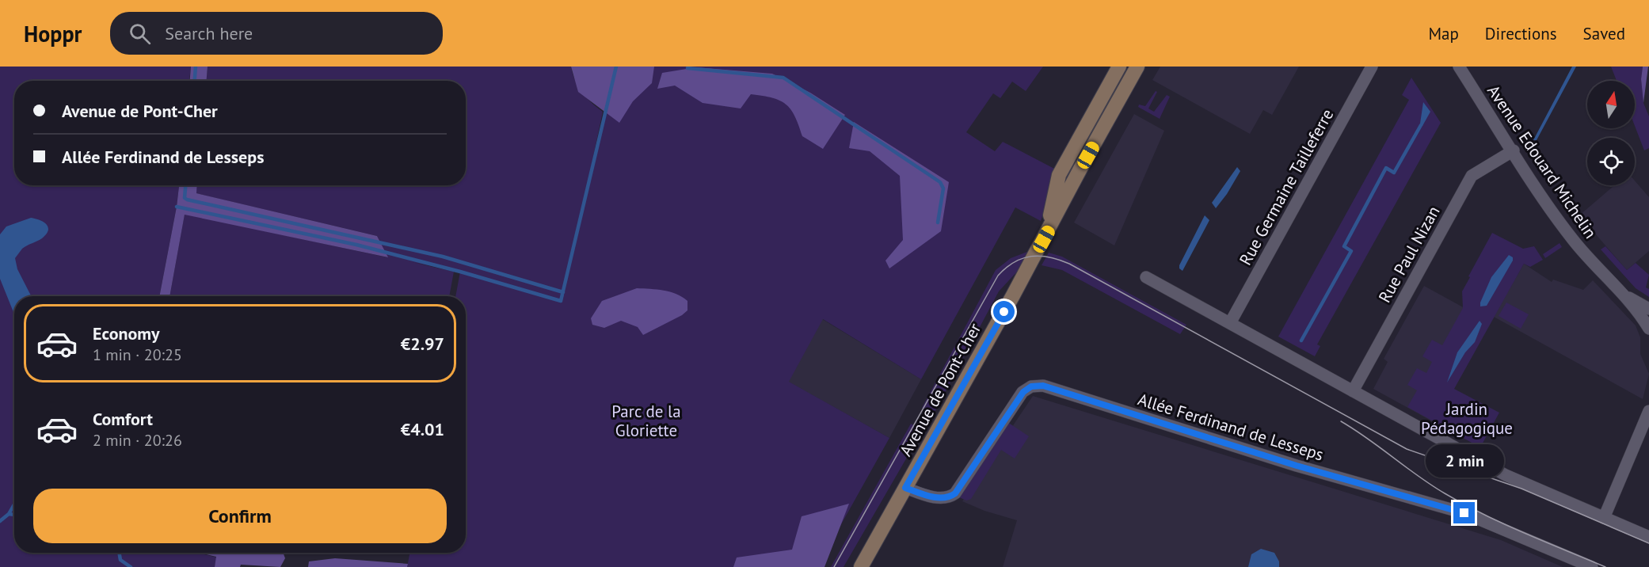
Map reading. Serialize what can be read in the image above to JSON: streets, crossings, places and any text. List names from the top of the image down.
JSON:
{
  "streets": {
    "main road": ["Avenue de Pont-Cher"],
    "street": [
      "Avenue Edouard Michelin",
      "Rue Germaine Tailleferre",
      "Rue Paul Nizan",
      "Allée Ferdinand de Lesseps"
    ]
  },
  "crossings": [
    ["Avenue Edouard Michelin", "Rue Paul Nizan"],
    ["Avenue de Pont-Cher", "Allée Ferdinand de Lesseps"]
  ],
  "parks": ["Jardin Pédagogique", "Parc de la Gloriette"],
  "north": "top",
  "page": {
    "header": "Hoppr",
    "search": "Search here",
    "nav": ["Map", "Directions", "Saved"],
    "banner": ["Avenue de Pont-Cher", "Allée Ferdinand de Lesseps"],
    "list": [
      {
        "name": "Economy",
        "note": "1 min · 20:25",
        "value": "€2.97"
      },
      {
        "name": "Comfort",
        "note": "2 min · 20:26",
        "value": "€4.01"
      }
    ],
    "bubble": "2 min",
    "buttons": "Confirm"
  }
}
